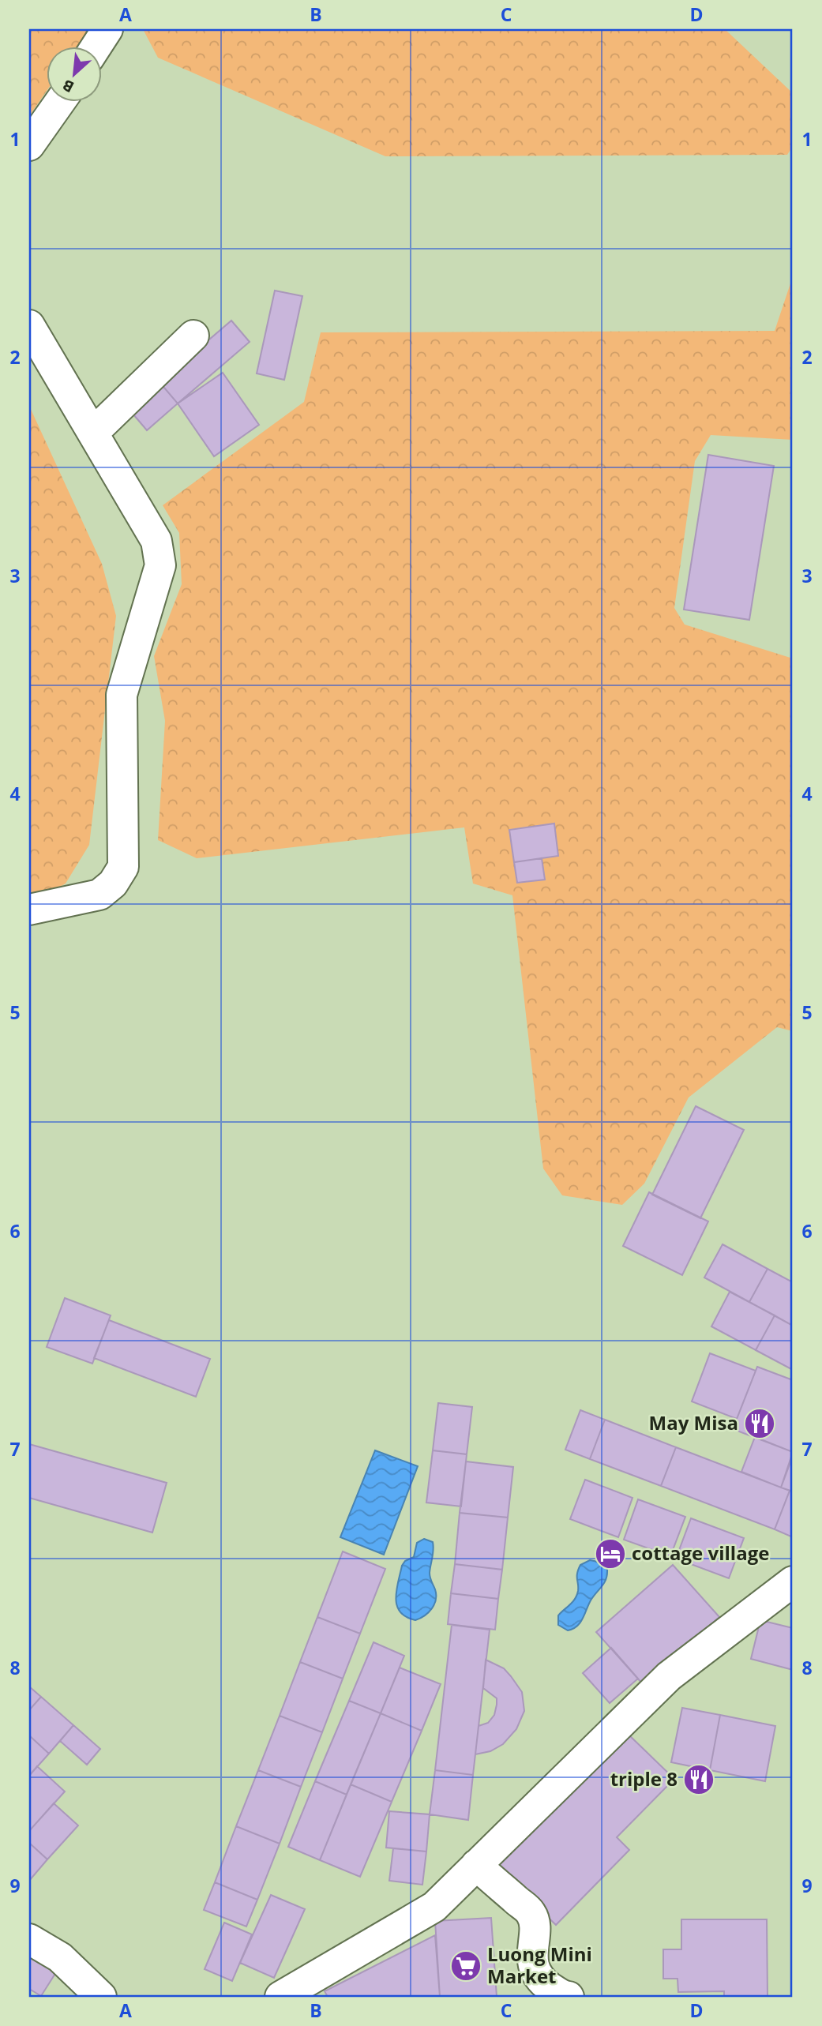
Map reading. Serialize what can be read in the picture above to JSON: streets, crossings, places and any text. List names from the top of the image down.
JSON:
{
  "places": {
    "restaurant": ["May Misa", "triple 8"],
    "hotel": ["cottage village"],
    "supermarket": ["Luong Mini Market"]
  },
  "north": "bottom left",
  "grid": {
    "columns": [
      "A",
      "B",
      "C",
      "D"
    ],
    "rows": [
      "1",
      "2",
      "3",
      "4",
      "5",
      "6",
      "7",
      "8",
      "9"
    ]
  }
}
